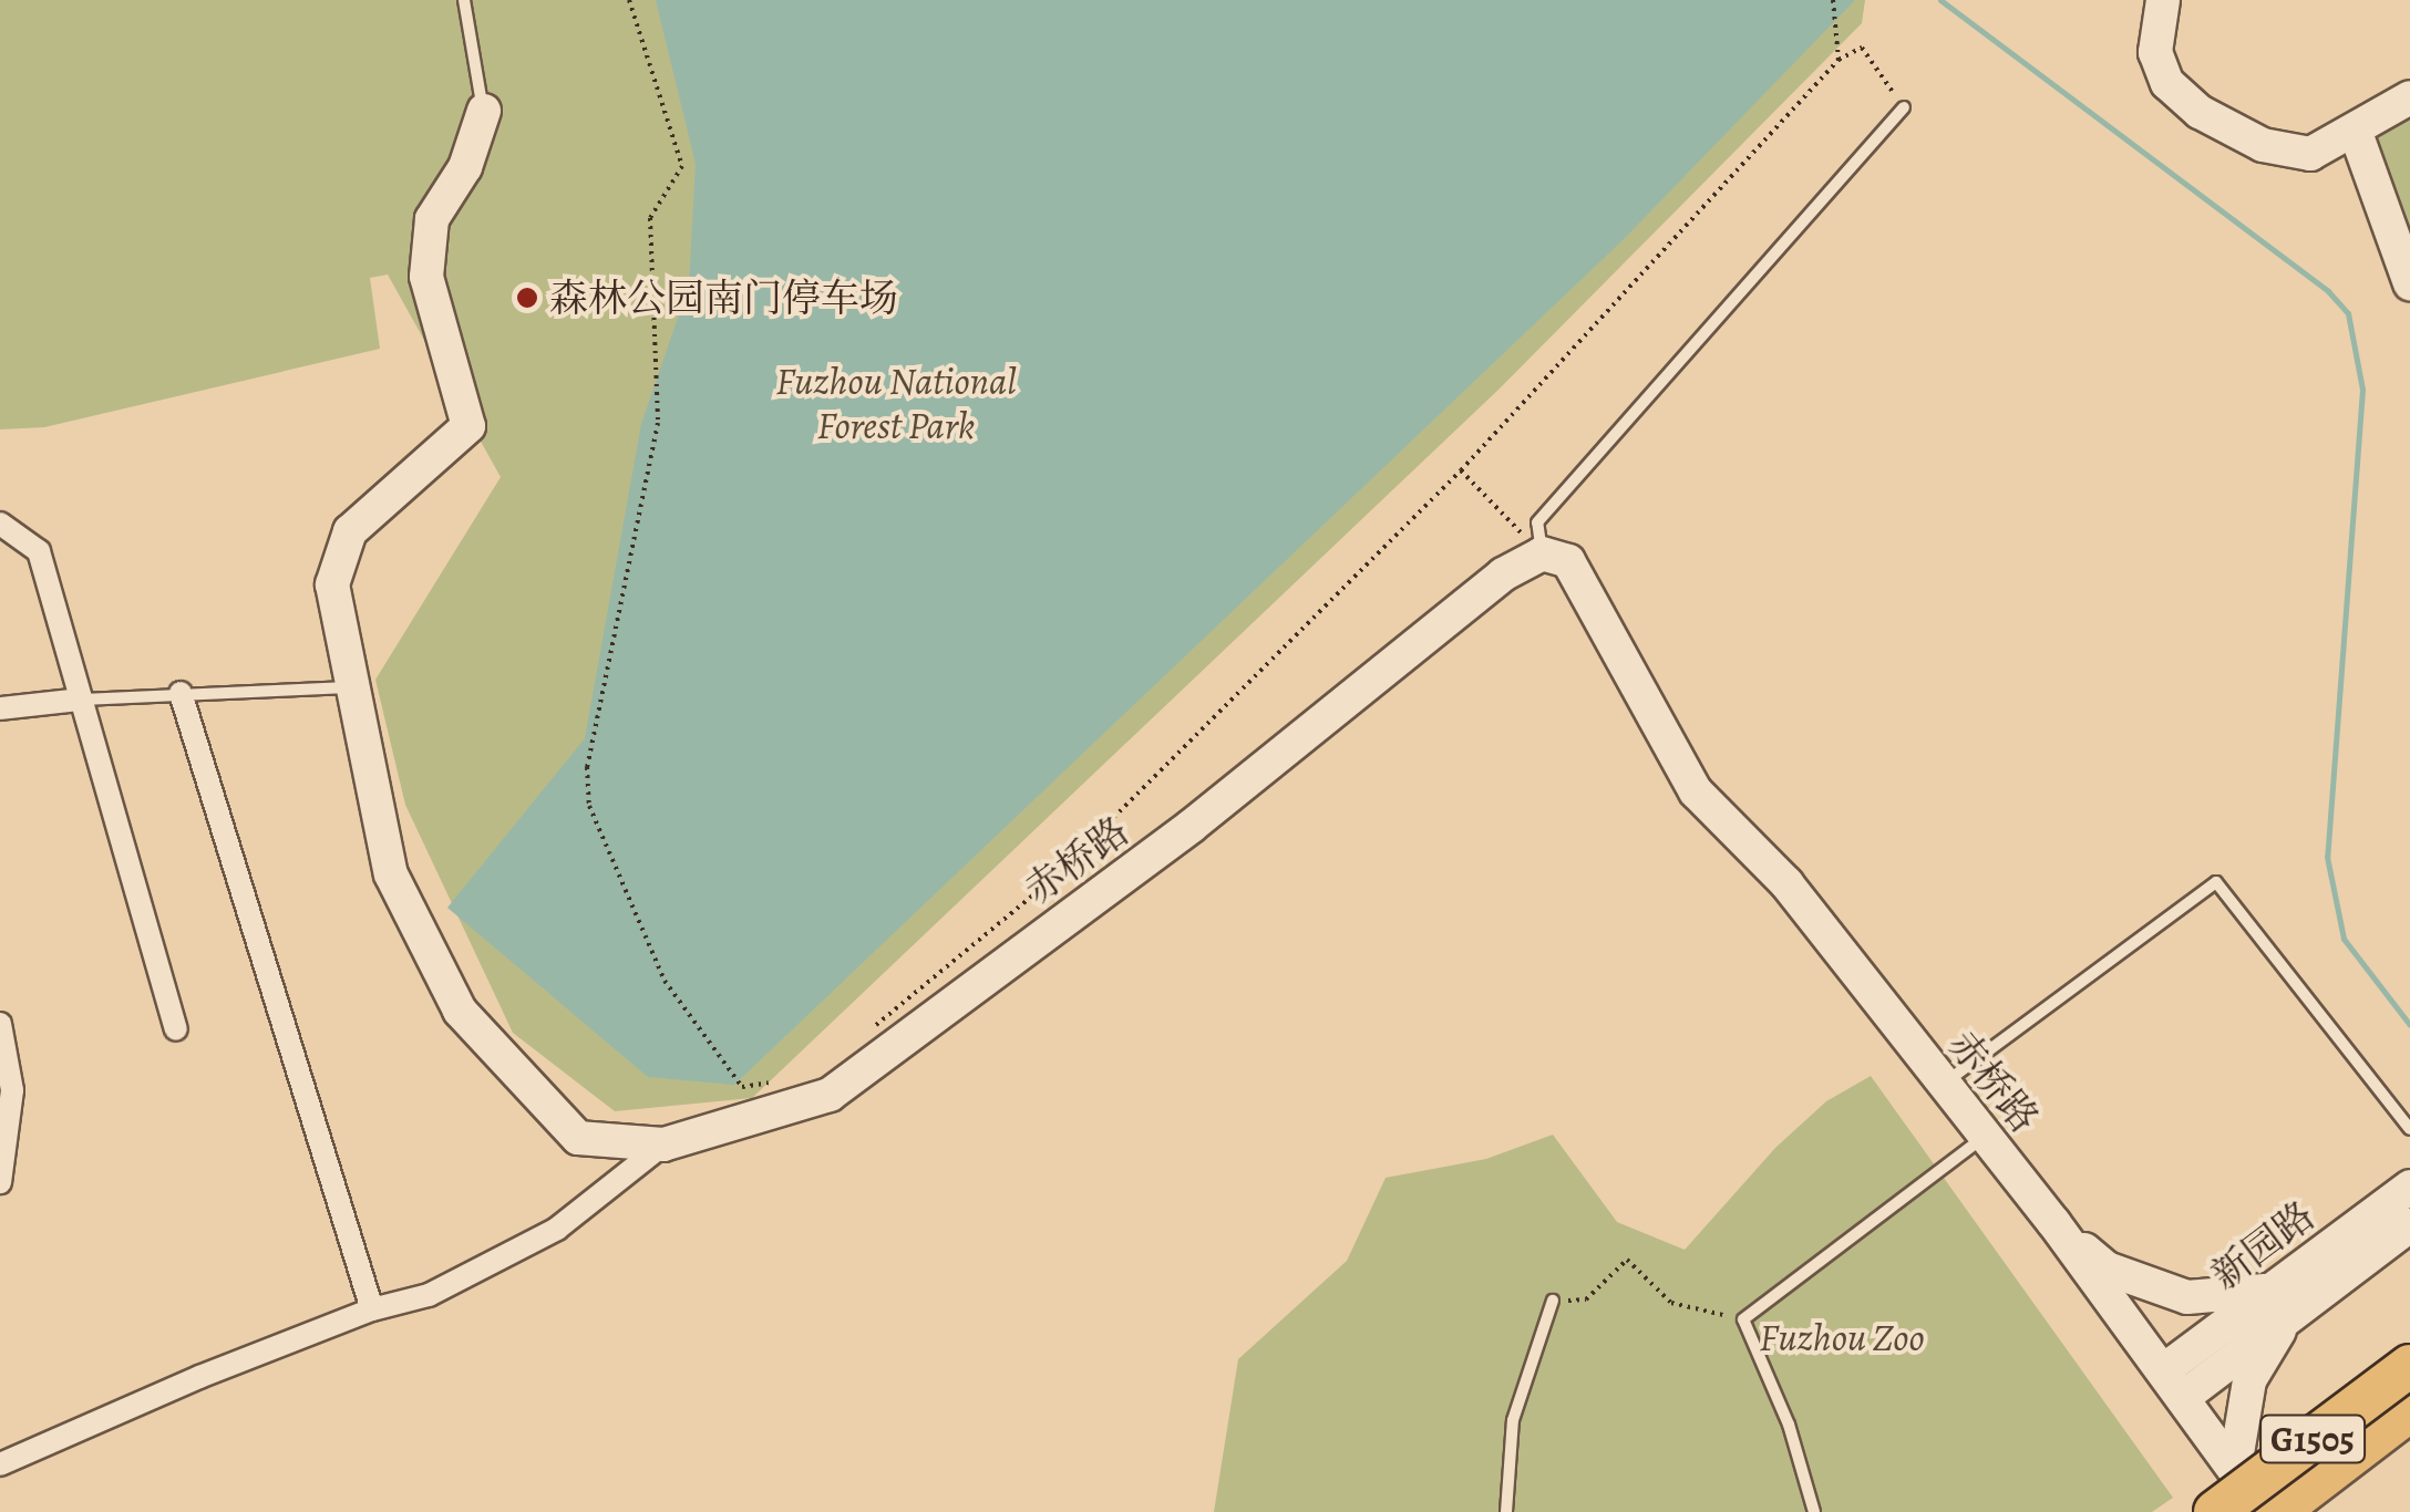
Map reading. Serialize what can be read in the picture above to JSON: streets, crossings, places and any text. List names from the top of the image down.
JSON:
{
  "streets": {
    "highway": ["G1505"],
    "street": ["赤桥路", "新园路"]
  },
  "crossings": [
    ["赤桥路", "新园路"]
  ],
  "parks": ["Fuzhou National Forest Park", "Fuzhou Zoo"],
  "places": ["森林公园南门停车场"]
}
